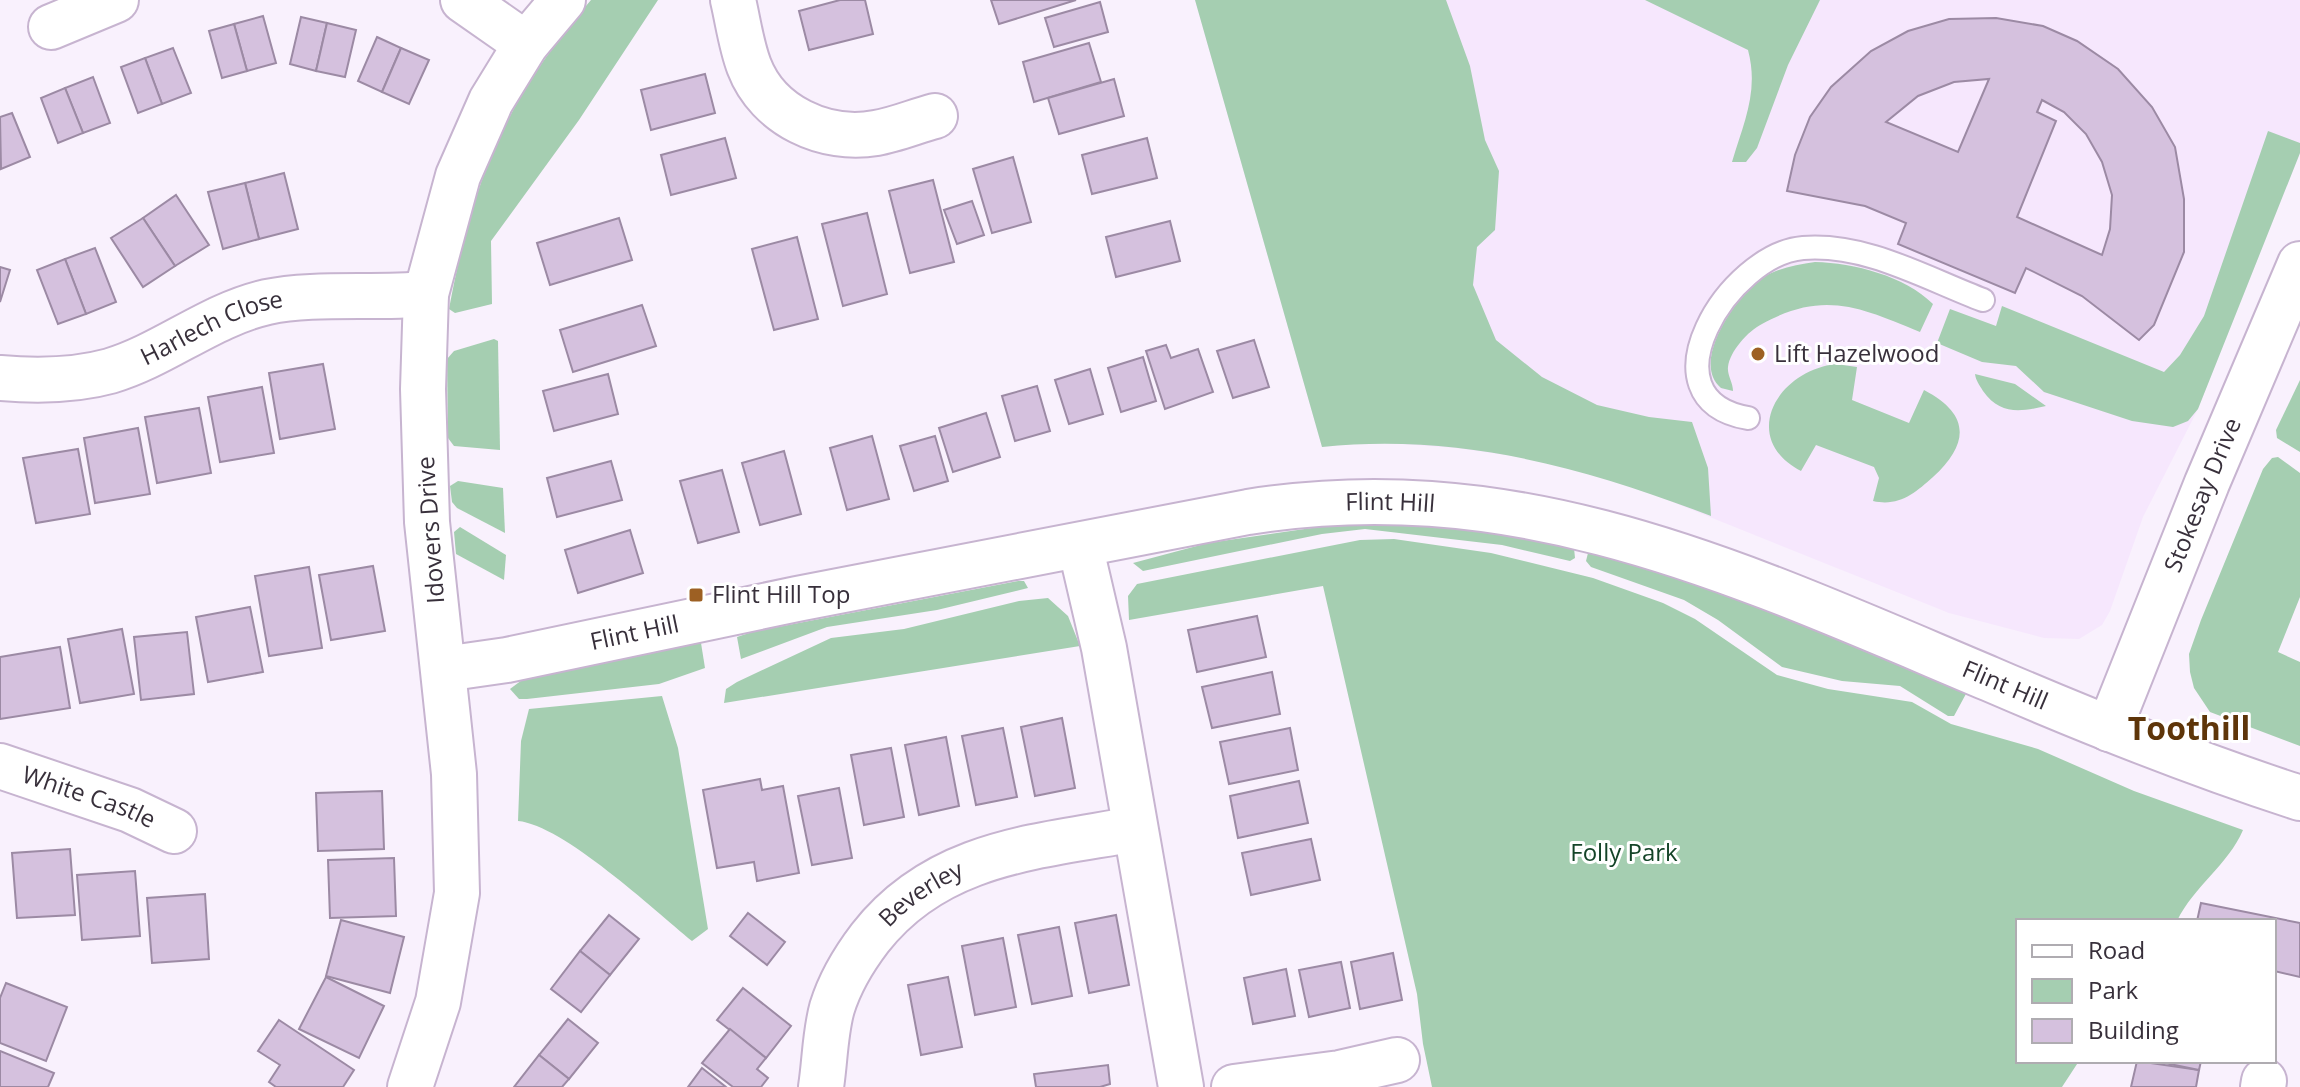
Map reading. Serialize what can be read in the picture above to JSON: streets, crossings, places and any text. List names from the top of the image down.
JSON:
{
  "streets": {
    "street": [
      "Harlech Close",
      "Stokesay Drive",
      "Flint Hill",
      "Idovers Drive",
      "White Castle",
      "Beverley"
    ]
  },
  "crossings": [
    ["Harlech Close", "Idovers Drive"],
    ["Stokesay Drive", "Flint Hill"],
    ["Flint Hill", "Idovers Drive"]
  ],
  "districts": ["Toothill"],
  "parks": ["Folly Park"],
  "places": {
    "other": ["Lift Hazelwood"],
    "transit": ["Flint Hill Top"]
  },
  "legend": ["Road", "Park", "Building"]
}
